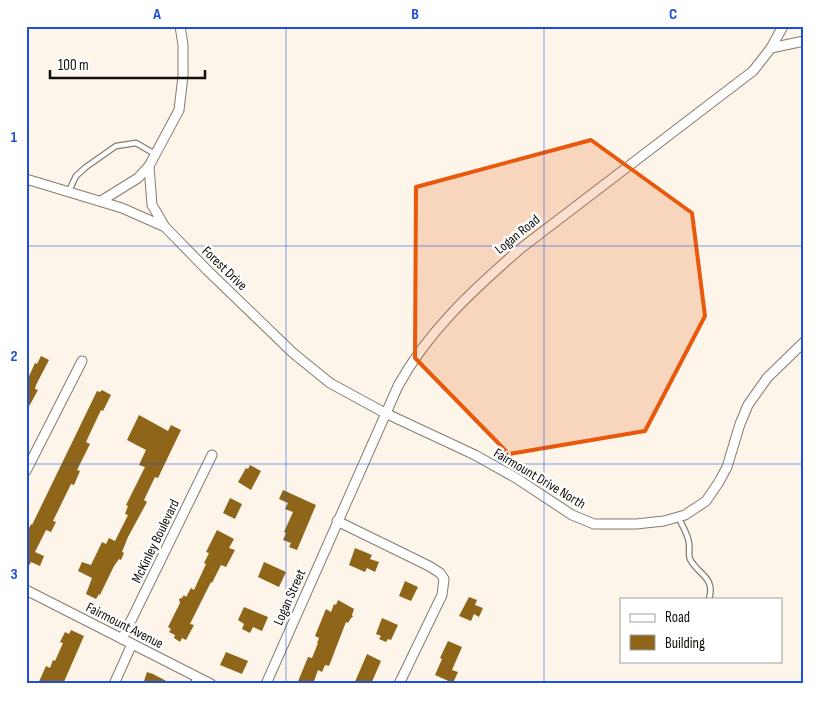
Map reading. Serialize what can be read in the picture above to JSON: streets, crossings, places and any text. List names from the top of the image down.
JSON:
{
  "streets": {
    "street": [
      "Logan Road",
      "Forest Drive",
      "Fairmount Drive North",
      "McKinley Boulevard",
      "Logan Street",
      "Fairmount Avenue"
    ]
  },
  "crossings": [
    ["Logan Road", "Forest Drive"],
    ["Logan Road", "Fairmount Drive North"],
    ["Logan Road", "Logan Street"],
    ["Forest Drive", "Fairmount Drive North"],
    ["McKinley Boulevard", "Fairmount Avenue"]
  ],
  "legend": ["Road", "Building"],
  "scale_bar": "100 m",
  "grid": {
    "columns": ["A", "B", "C"],
    "rows": ["1", "2", "3"]
  }
}
